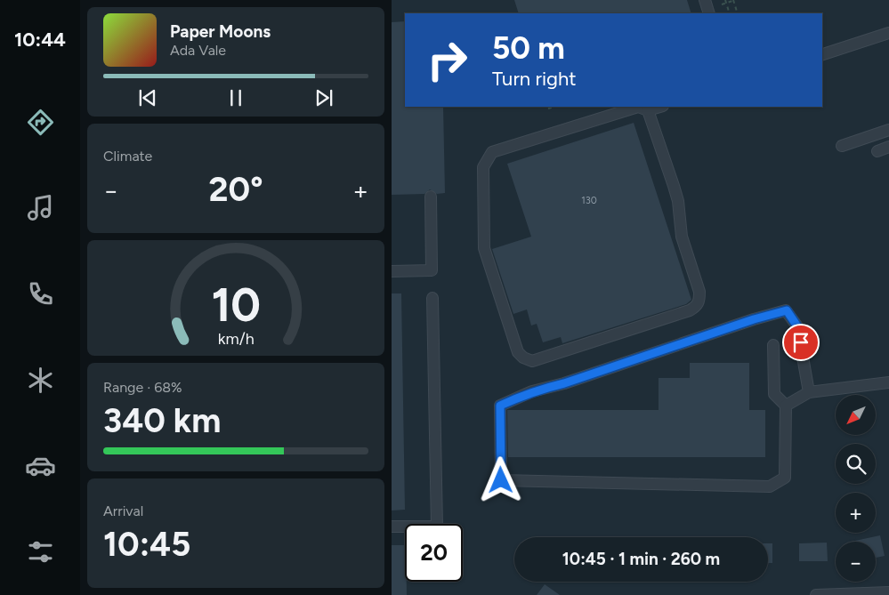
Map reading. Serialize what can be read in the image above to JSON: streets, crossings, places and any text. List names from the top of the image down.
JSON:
{
  "house_numbers": ["130"],
  "north": "bottom left",
  "page": {
    "tabs": "10:44",
    "song": ["Paper Moons", "Ada Vale"],
    "turn": ["50 m", "Turn right"],
    "tile": [
      "Climate",
      ["Range · 68%", "340 km"],
      ["Arrival", "10:45"]
    ],
    "heat": ["−", "20°", "+"],
    "map_buttons": ["+", "−"],
    "limit": "20",
    "trip": "10:45 · 1 min · 260 m",
    "gauge": ["10", "km/h"]
  }
}
